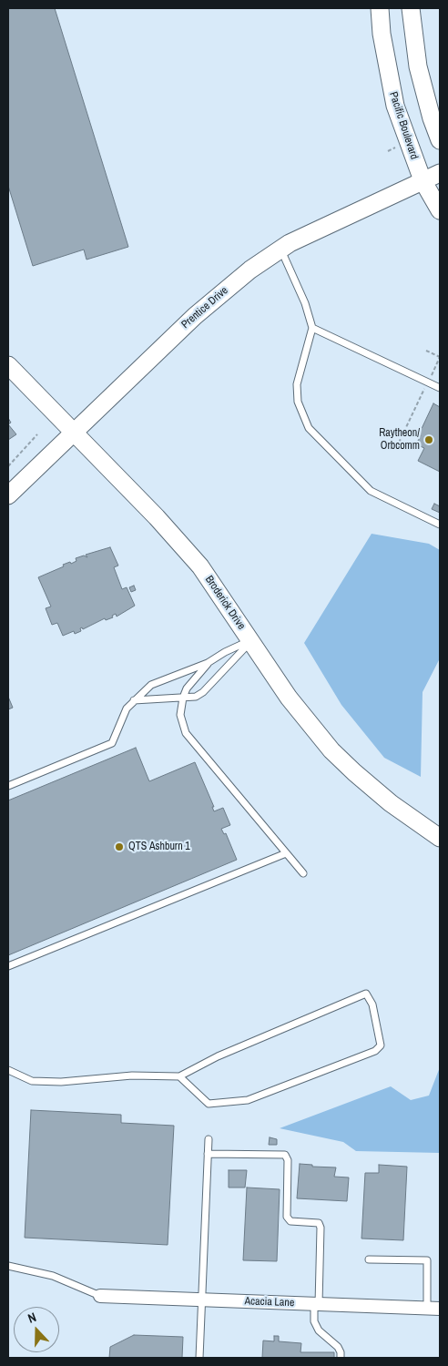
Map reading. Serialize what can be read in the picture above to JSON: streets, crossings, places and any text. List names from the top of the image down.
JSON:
{
  "streets": {
    "street": [
      "Pacific Boulevard",
      "Prentice Drive",
      "Broderick Drive",
      "Acacia Lane"
    ]
  },
  "crossings": [
    ["Pacific Boulevard", "Prentice Drive"],
    ["Prentice Drive", "Broderick Drive"]
  ],
  "places": ["Raytheon/ Orbcomm", "QTS Ashburn 1"],
  "north": "top"
}
